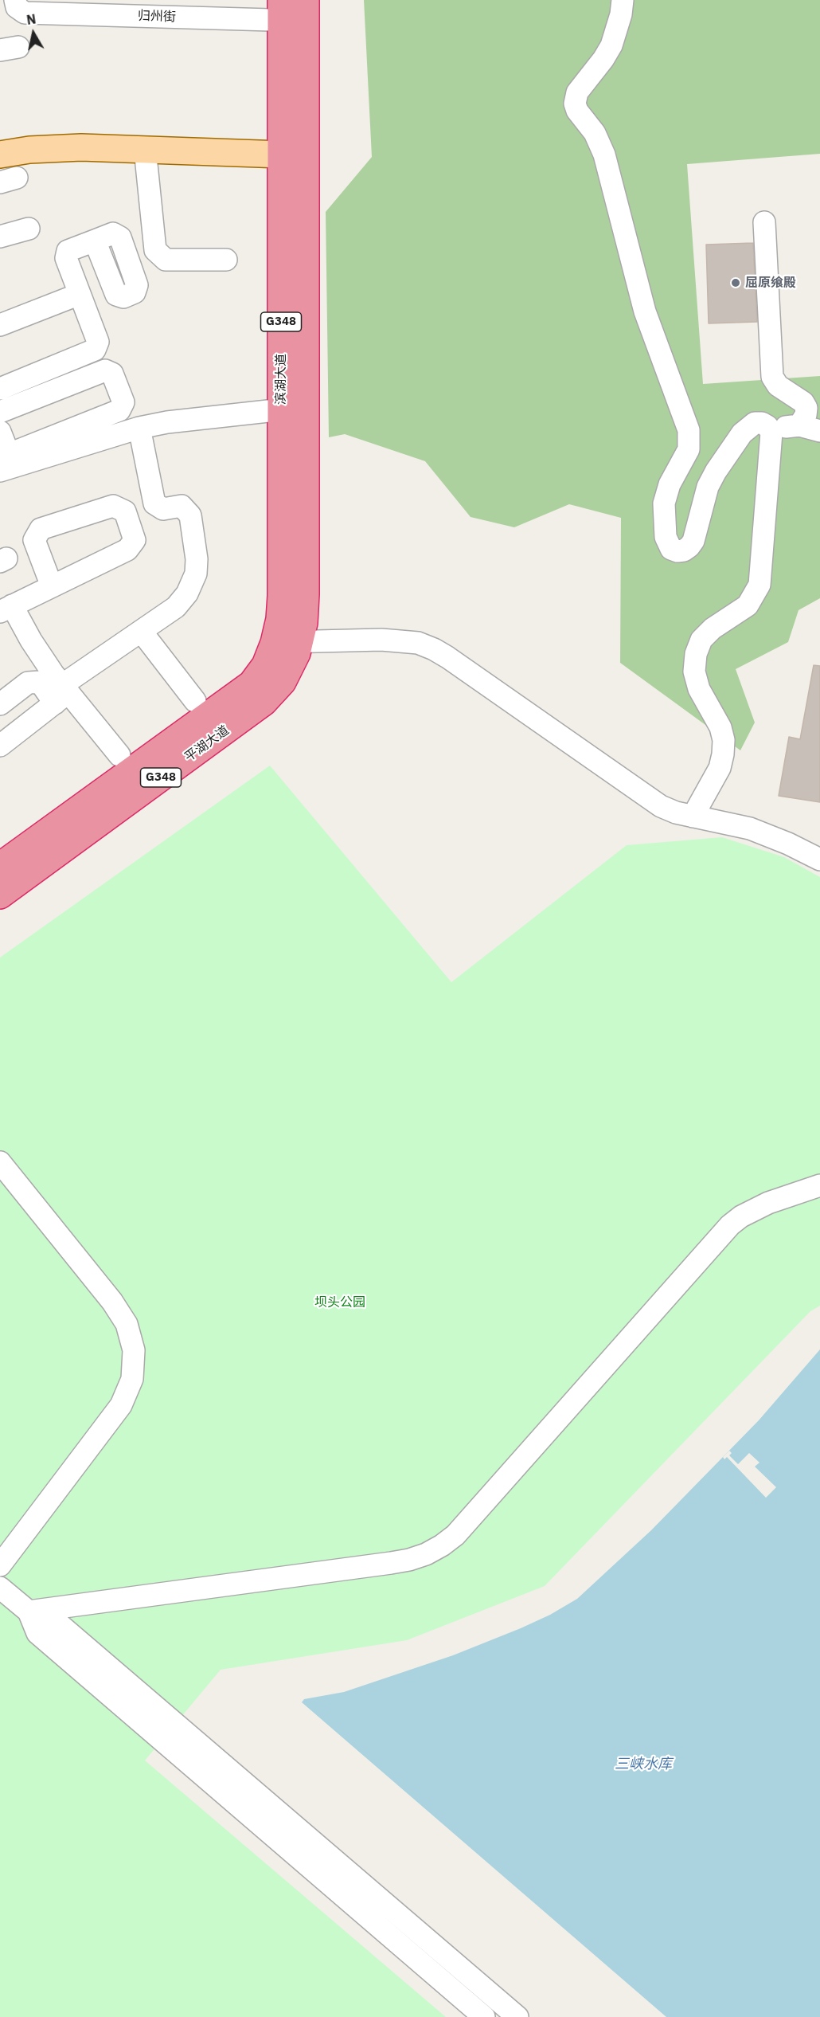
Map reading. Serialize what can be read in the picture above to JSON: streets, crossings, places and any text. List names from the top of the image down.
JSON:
{
  "streets": {
    "highway": ["G348", "滨湖大道", "平湖大道"],
    "street": ["归州街"]
  },
  "crossings": [
    ["归州街", "滨湖大道"],
    ["滨湖大道", "平湖大道"]
  ],
  "water": ["三峡水库"],
  "parks": ["坝头公园"],
  "places": ["屈原飨殿"],
  "north": "top"
}
